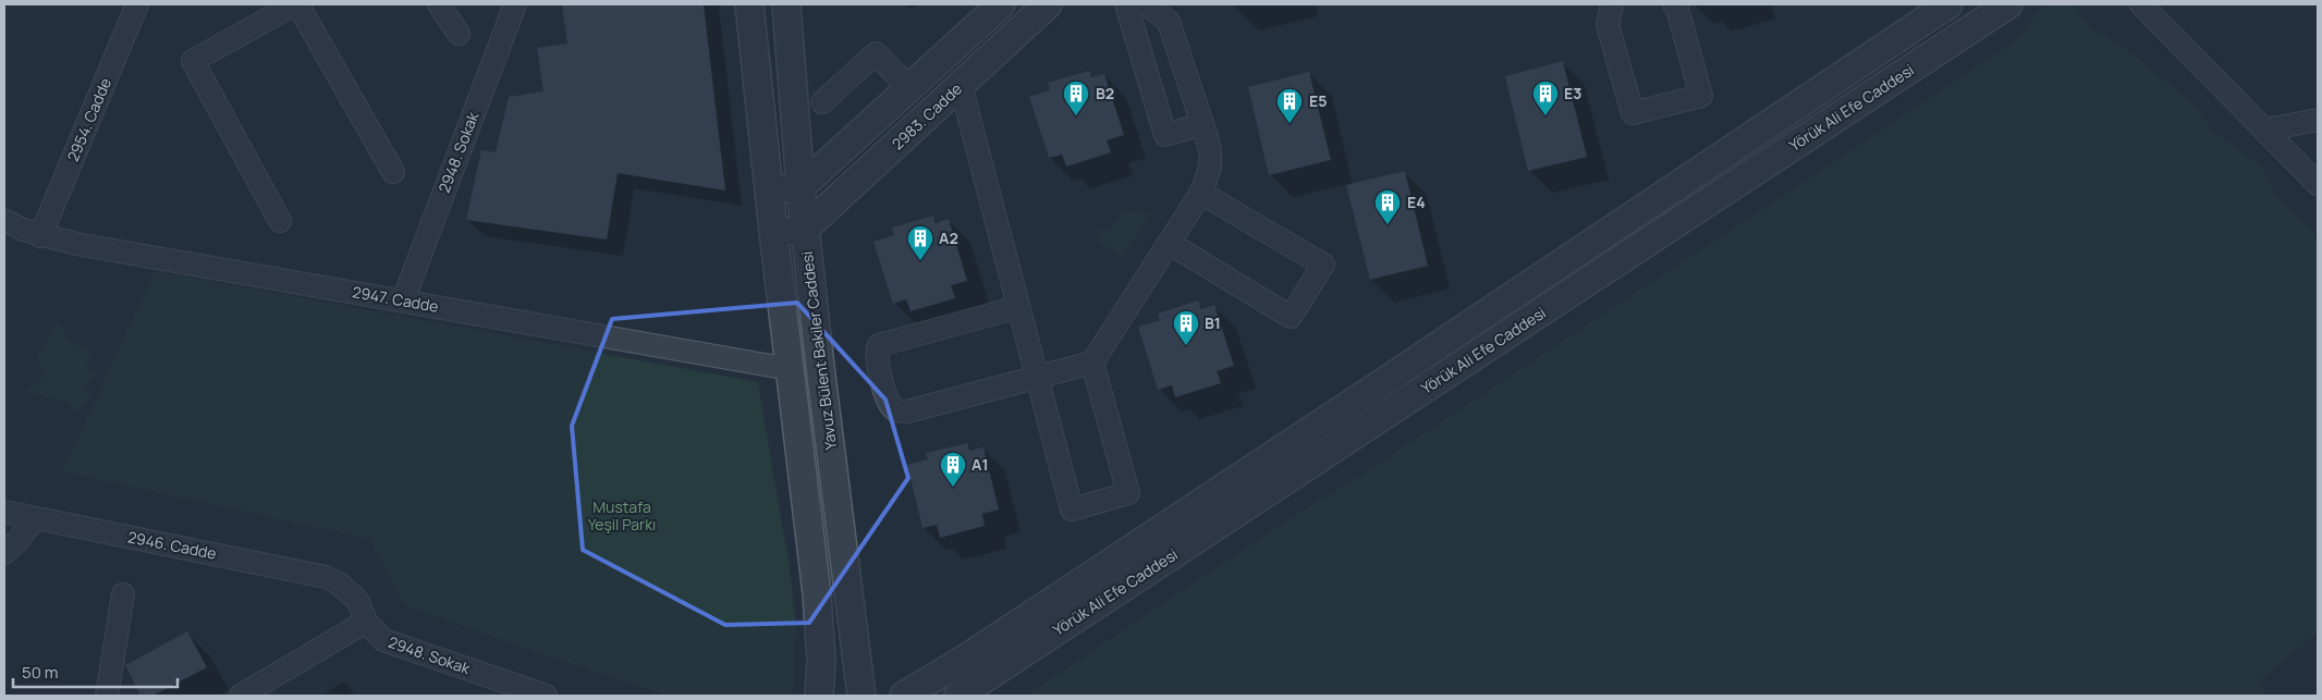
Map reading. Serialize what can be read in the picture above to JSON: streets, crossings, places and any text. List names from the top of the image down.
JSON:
{
  "streets": {
    "street": [
      "Yörük Ali Efe Caddesi",
      "2983. Cadde",
      "2954. Cadde",
      "2948. Sokak",
      "2947. Cadde",
      "Yavuz Bülent Bakiler Caddesi",
      "2946. Cadde"
    ]
  },
  "crossings": [
    ["2983. Cadde", "Yavuz Bülent Bakiler Caddesi"],
    ["2954. Cadde", "2947. Cadde"],
    ["2948. Sokak", "2947. Cadde"],
    ["2948. Sokak", "2946. Cadde"],
    ["2947. Cadde", "Yavuz Bülent Bakiler Caddesi"]
  ],
  "parks": ["Mustafa Yeşil Parkı"],
  "places": {
    "building": [
      "B2",
      "E3",
      "E5",
      "E4",
      "A2",
      "B1",
      "A1"
    ]
  },
  "scale_bar": "50 m"
}
